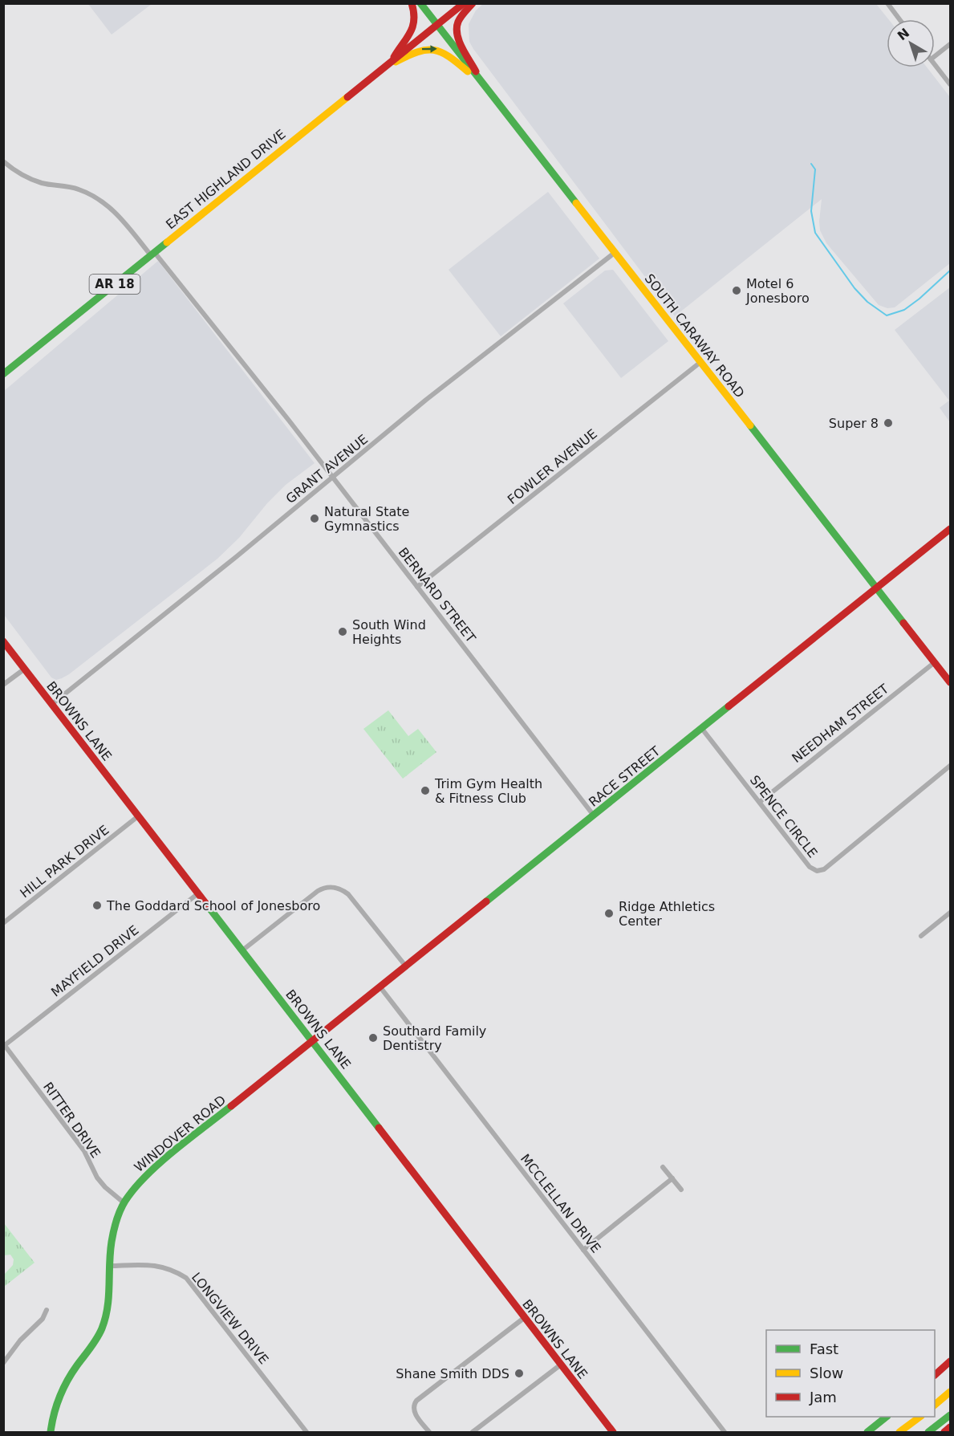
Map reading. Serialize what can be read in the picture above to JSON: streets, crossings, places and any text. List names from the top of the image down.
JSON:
{
  "streets": {
    "main road": [
      "EAST HIGHLAND DRIVE",
      "AR 18",
      "SOUTH CARAWAY ROAD",
      "BROWNS LANE",
      "RACE STREET",
      "WINDOVER ROAD"
    ],
    "street": [
      "FOWLER AVENUE",
      "GRANT AVENUE",
      "BERNARD STREET",
      "NEEDHAM STREET",
      "SPENCE CIRCLE",
      "HILL PARK DRIVE",
      "MAYFIELD DRIVE",
      "RITTER DRIVE",
      "MCCLELLAN DRIVE",
      "LONGVIEW DRIVE"
    ]
  },
  "crossings": [
    ["EAST HIGHLAND DRIVE", "SOUTH CARAWAY ROAD"],
    ["EAST HIGHLAND DRIVE", "BERNARD STREET"],
    ["SOUTH CARAWAY ROAD", "FOWLER AVENUE"],
    ["SOUTH CARAWAY ROAD", "GRANT AVENUE"],
    ["SOUTH CARAWAY ROAD", "NEEDHAM STREET"],
    ["SOUTH CARAWAY ROAD", "RACE STREET"],
    ["FOWLER AVENUE", "BERNARD STREET"],
    ["GRANT AVENUE", "BERNARD STREET"],
    ["GRANT AVENUE", "BROWNS LANE"],
    ["BERNARD STREET", "RACE STREET"],
    ["BROWNS LANE", "RACE STREET"],
    ["BROWNS LANE", "HILL PARK DRIVE"],
    ["BROWNS LANE", "MAYFIELD DRIVE"],
    ["BROWNS LANE", "WINDOVER ROAD"],
    ["NEEDHAM STREET", "SPENCE CIRCLE"],
    ["RACE STREET", "SPENCE CIRCLE"],
    ["RACE STREET", "WINDOVER ROAD"],
    ["RACE STREET", "MCCLELLAN DRIVE"],
    ["MAYFIELD DRIVE", "RITTER DRIVE"],
    ["RITTER DRIVE", "WINDOVER ROAD"],
    ["WINDOVER ROAD", "LONGVIEW DRIVE"]
  ],
  "places": [
    "Motel 6 Jonesboro",
    "Super 8",
    "Natural State Gymnastics",
    "South Wind Heights",
    "Trim Gym Health & Fitness Club",
    "The Goddard School of Jonesboro",
    "Ridge Athletics Center",
    "Southard Family Dentistry",
    "Shane Smith DDS"
  ],
  "legend": ["Fast", "Slow", "Jam"],
  "north": "top left"
}
